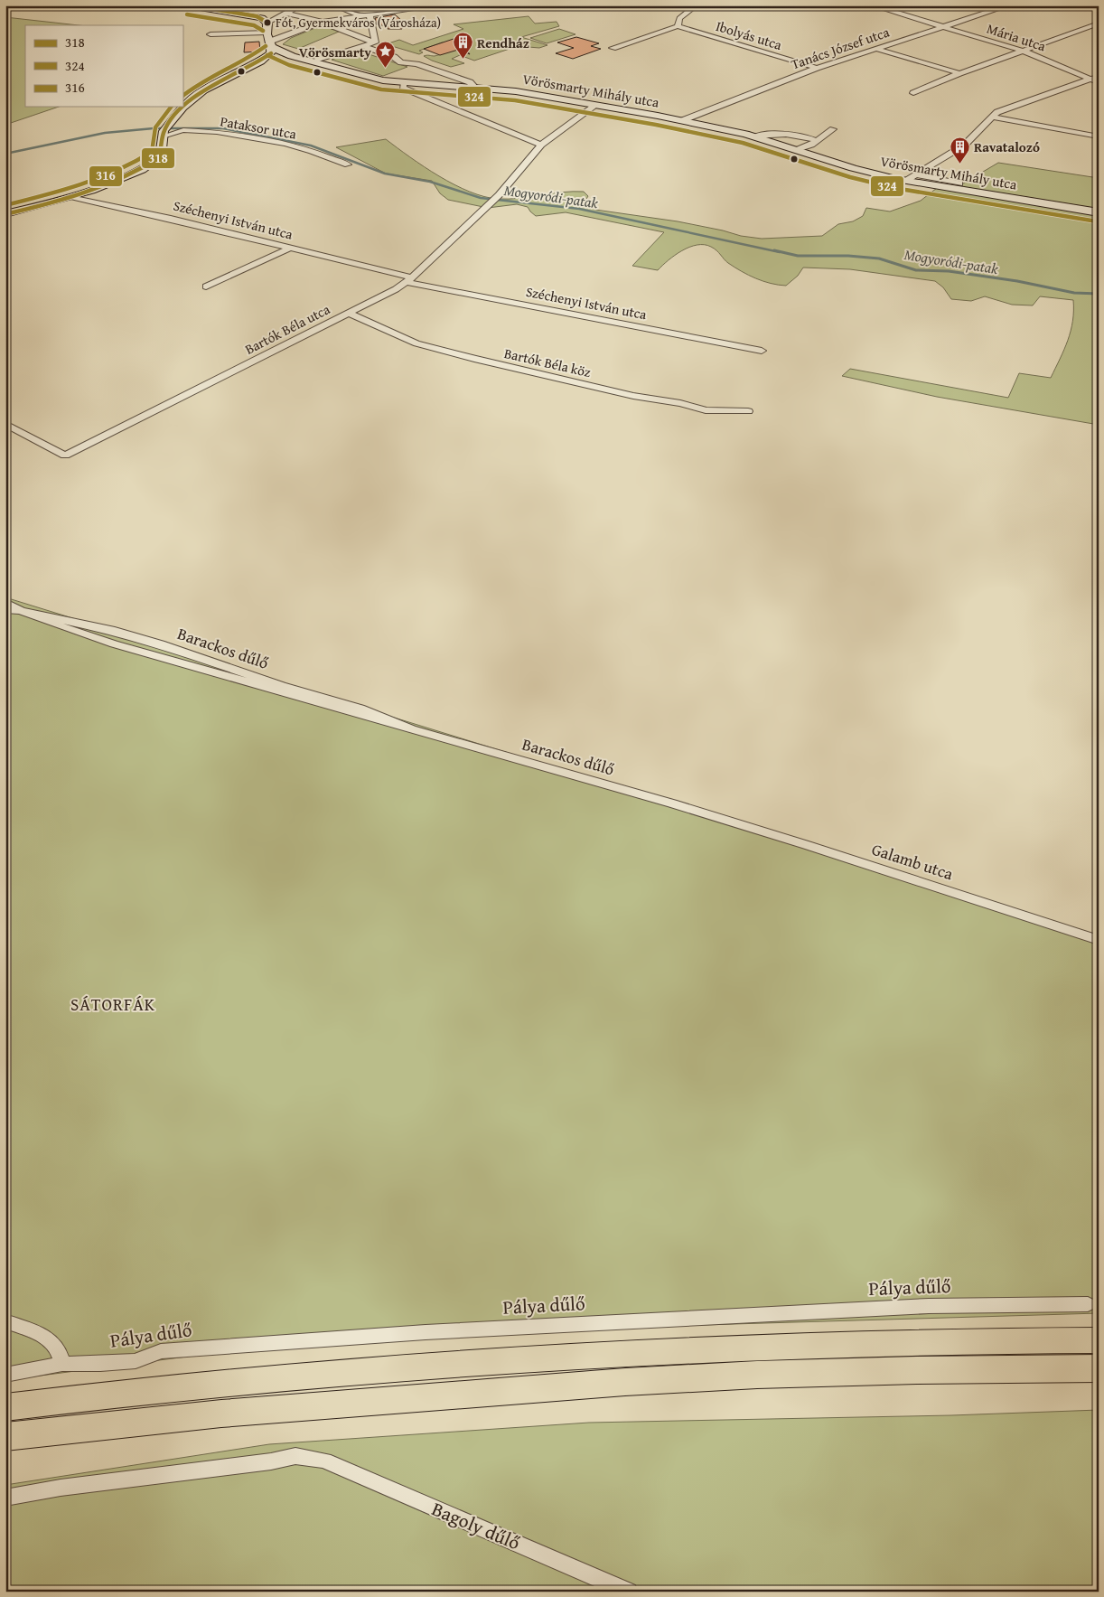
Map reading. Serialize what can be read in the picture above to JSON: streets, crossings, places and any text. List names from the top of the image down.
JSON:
{
  "streets": {
    "main road": ["Vörösmarty Mihály utca"],
    "street": [
      "Ibolyás utca",
      "Mária utca",
      "Tanács József utca",
      "Pataksor utca",
      "Széchenyi István utca",
      "Bartók Béla utca",
      "Bartók Béla köz",
      "Barackos dűlő",
      "Galamb utca",
      "Pálya dűlő",
      "Bagoly dűlő"
    ]
  },
  "crossings": [
    ["Ibolyás utca", "Tanács József utca"],
    ["Mária utca", "Tanács József utca"],
    ["Tanács József utca", "Vörösmarty Mihály utca"],
    ["Vörösmarty Mihály utca", "Bartók Béla utca"],
    ["Széchenyi István utca", "Bartók Béla utca"],
    ["Bartók Béla utca", "Bartók Béla köz"],
    ["Barackos dűlő", "Galamb utca"]
  ],
  "districts": ["SÁTORFÁK"],
  "water": ["Mogyoródi-patak"],
  "places": {
    "other": ["Fót, Gyermekváros (Városháza)"],
    "building": ["Rendház", "Ravatalozó"],
    "place": ["Vörösmarty"]
  },
  "lines": ["transit line 318", "transit line 324", "transit line 316"],
  "legend": ["318", "324", "316"]
}
